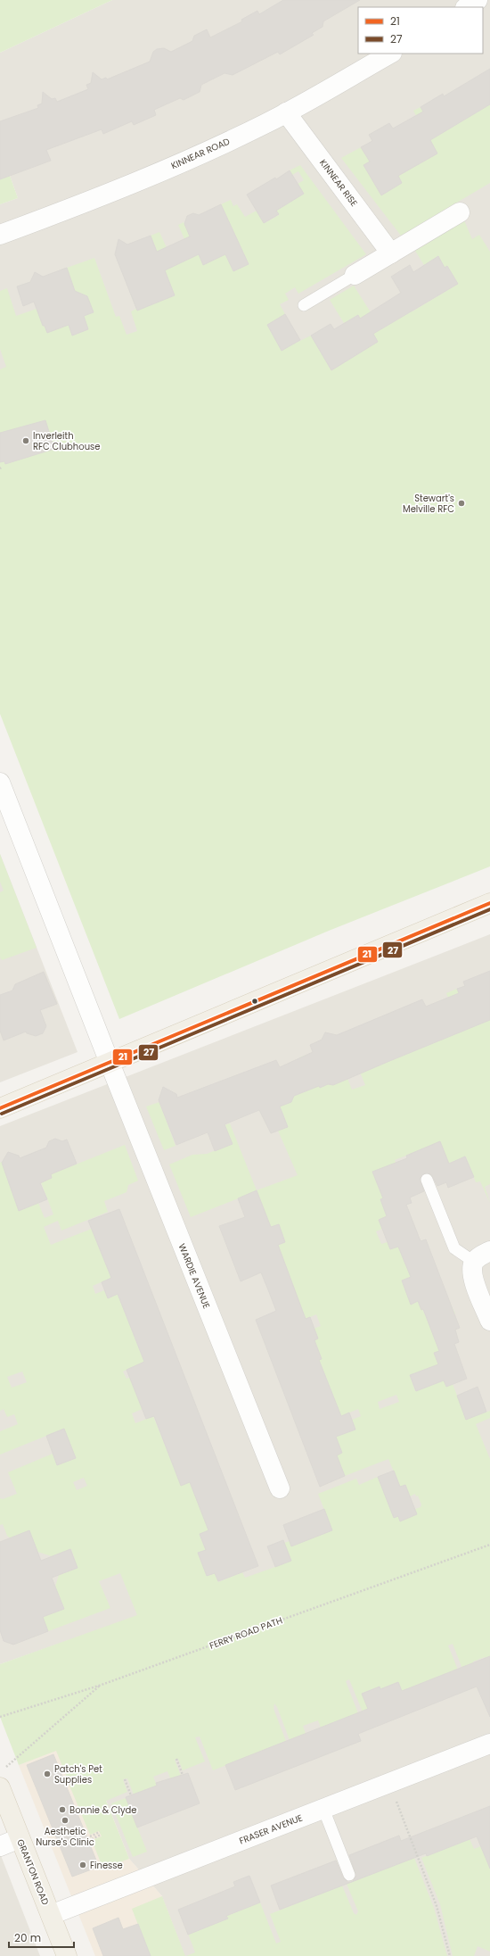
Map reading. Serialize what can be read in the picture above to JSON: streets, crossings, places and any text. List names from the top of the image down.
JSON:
{
  "streets": {
    "main road": ["GRANTON ROAD"],
    "street": [
      "KINNEAR ROAD",
      "KINNEAR RISE",
      "WARDIE AVENUE",
      "FRASER AVENUE"
    ],
    "path": ["FERRY ROAD PATH"]
  },
  "crossings": [
    ["KINNEAR ROAD", "KINNEAR RISE"],
    ["FRASER AVENUE", "GRANTON ROAD"]
  ],
  "places": [
    "Inverleith RFC Clubhouse",
    "Stewart's Melville RFC",
    "Patch's Pet Supplies",
    "Bonnie & Clyde",
    "Aesthetic Nurse's Clinic",
    "Finesse"
  ],
  "lines": ["transit line 21", "transit line 27"],
  "legend": ["21", "27"],
  "scale_bar": "20 m"
}
